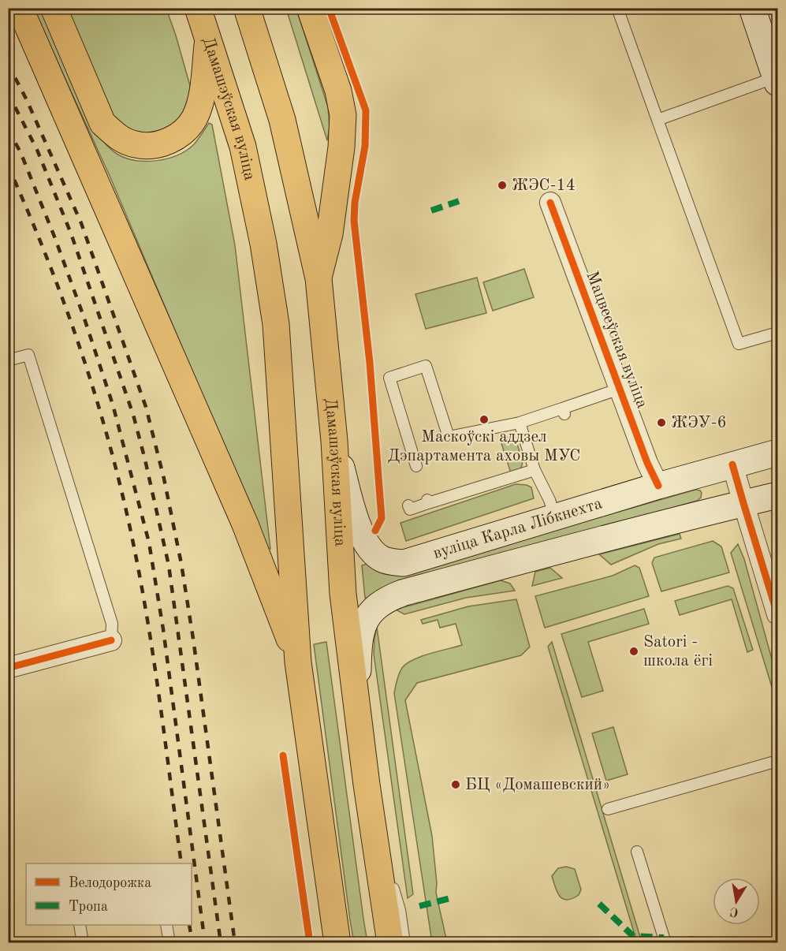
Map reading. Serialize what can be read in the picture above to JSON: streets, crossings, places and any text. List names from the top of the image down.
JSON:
{
  "streets": {
    "main road": ["Дамашэўская вуліца", "вуліца Карла Лібкнехта"],
    "street": ["Мацвееўская вуліца"]
  },
  "crossings": [
    ["Дамашэўская вуліца", "вуліца Карла Лібкнехта"],
    ["Мацвееўская вуліца", "вуліца Карла Лібкнехта"]
  ],
  "places": [
    "ЖЭС-14",
    "Маскоўскі аддзел Дэпартамента аховы МУС",
    "ЖЭУ-6",
    "Satori - школа ёгі",
    "БЦ «Домашевский»"
  ],
  "legend": ["Велодорожка", "Тропа"],
  "north": "bottom"
}
